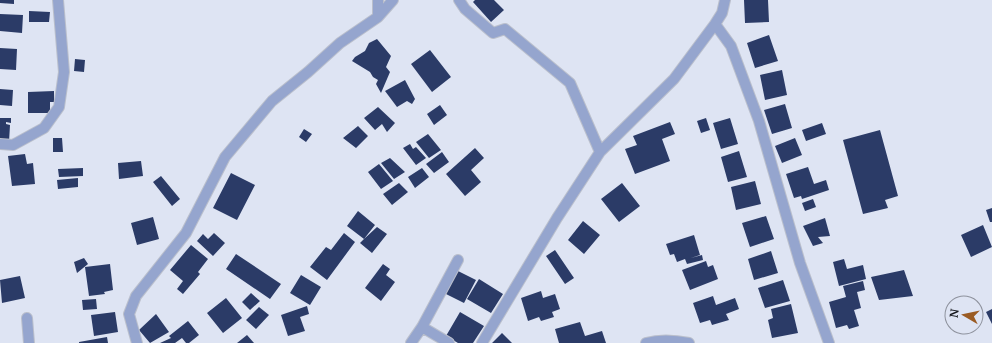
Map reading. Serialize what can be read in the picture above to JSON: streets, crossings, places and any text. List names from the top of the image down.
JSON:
{
  "north": "left"
}
